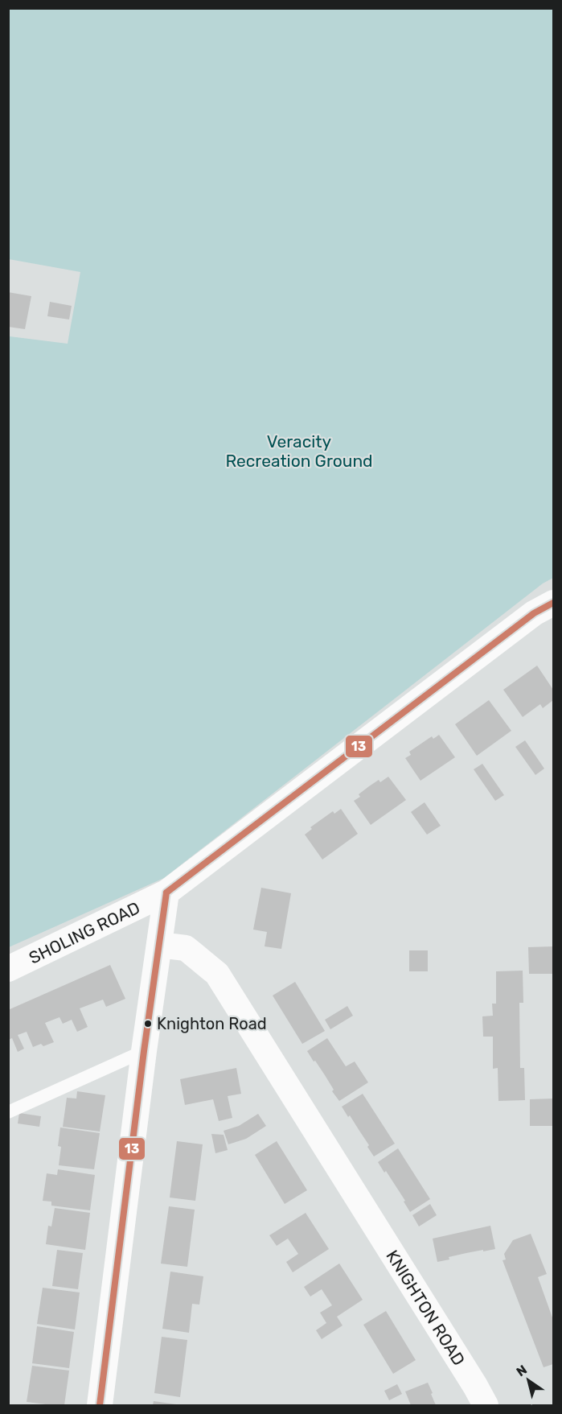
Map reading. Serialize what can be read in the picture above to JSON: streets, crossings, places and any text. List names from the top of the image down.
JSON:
{
  "streets": {
    "street": ["SHOLING ROAD", "KNIGHTON ROAD"]
  },
  "parks": ["Veracity Recreation Ground"],
  "places": ["Knighton Road"],
  "lines": ["transit line 13"],
  "north": "top left"
}
